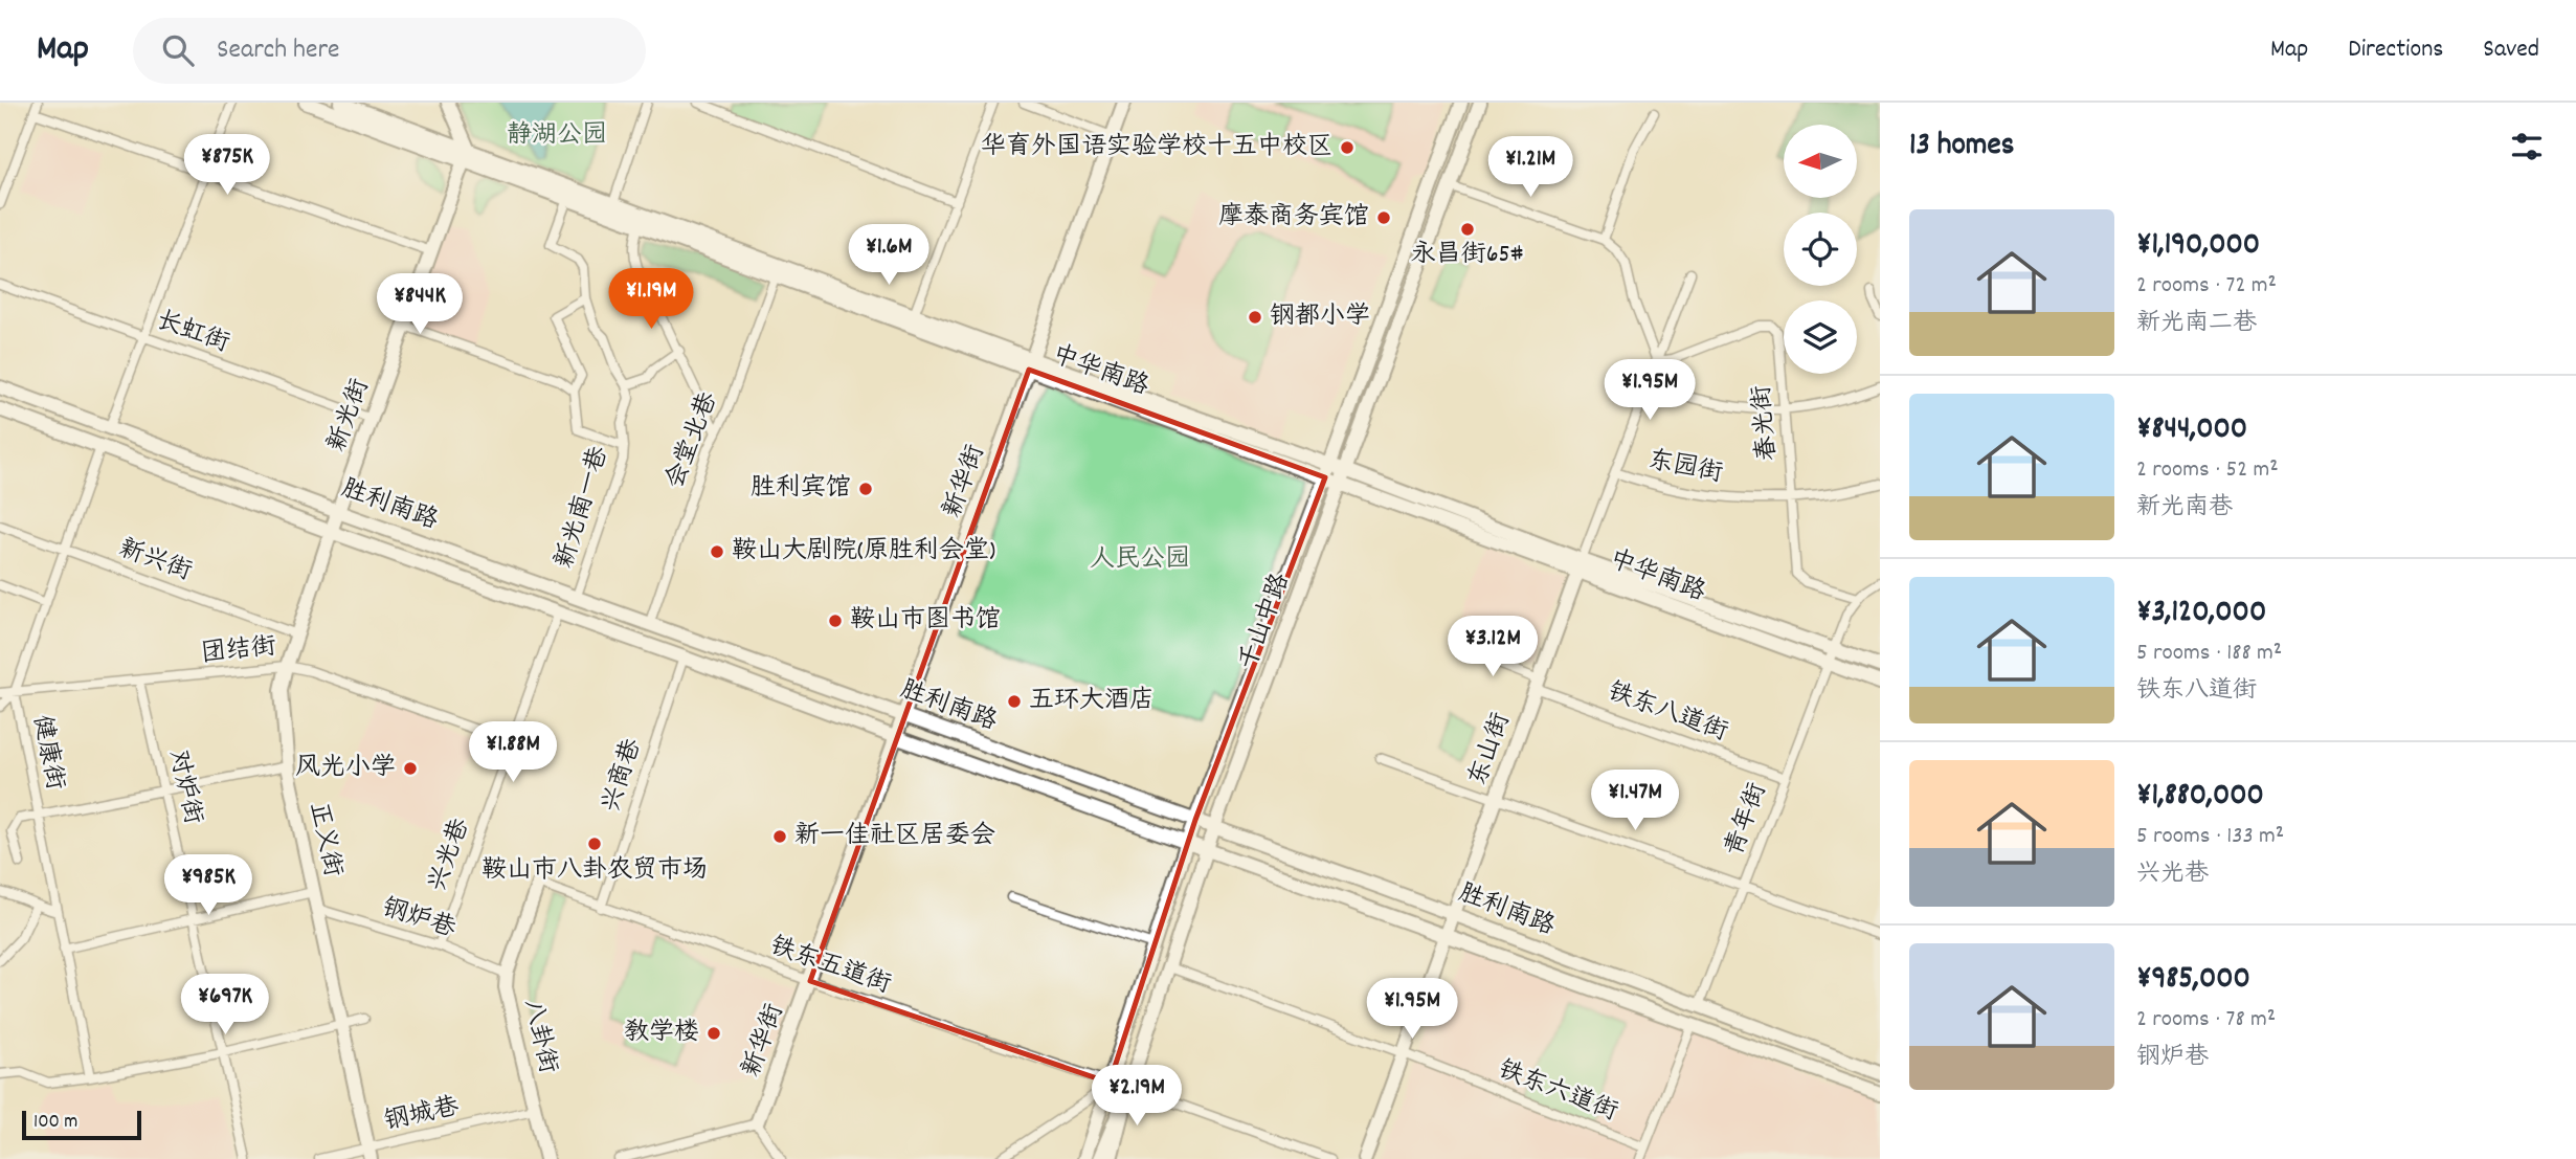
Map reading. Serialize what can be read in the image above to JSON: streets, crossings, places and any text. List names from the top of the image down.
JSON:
{
  "streets": {
    "main road": [
      "中华南路",
      "新光街",
      "新华街",
      "胜利南路",
      "千山中路",
      "东山街",
      "正义街",
      "八卦街"
    ],
    "street": [
      "长虹街",
      "春光街",
      "会堂北巷",
      "东园街",
      "新光南一巷",
      "新兴街",
      "团结街",
      "铁东八道街",
      "健康街",
      "兴商巷",
      "对炉街",
      "青年街",
      "兴光巷",
      "钢炉巷",
      "铁东五道街",
      "铁东六道街",
      "钢城巷"
    ]
  },
  "crossings": [
    ["长虹街", "新光街"],
    ["中华南路", "新光街"],
    ["中华南路", "会堂北巷"],
    ["中华南路", "新华街"],
    ["中华南路", "东山街"],
    ["中华南路", "青年街"],
    ["新光街", "胜利南路"],
    ["新光街", "正义街"],
    ["春光街", "东园街"],
    ["春光街", "东山街"],
    ["春光街", "青年街"],
    ["会堂北巷", "胜利南路"],
    ["东园街", "东山街"],
    ["新华街", "胜利南路"],
    ["新华街", "铁东五道街"],
    ["胜利南路", "新光南一巷"],
    ["胜利南路", "千山中路"],
    ["胜利南路", "东山街"],
    ["胜利南路", "健康街"],
    ["胜利南路", "兴商巷"],
    ["胜利南路", "青年街"],
    ["胜利南路", "正义街"],
    ["胜利南路", "兴光巷"],
    ["新兴街", "健康街"],
    ["新兴街", "正义街"],
    ["千山中路", "铁东五道街"],
    ["千山中路", "铁东六道街"],
    ["团结街", "健康街"],
    ["团结街", "对炉街"],
    ["团结街", "正义街"],
    ["团结街", "兴光巷"],
    ["铁东八道街", "东山街"],
    ["铁东八道街", "青年街"],
    ["东山街", "铁东六道街"],
    ["兴商巷", "铁东五道街"],
    ["正义街", "钢炉巷"],
    ["正义街", "钢城巷"],
    ["兴光巷", "钢炉巷"],
    ["钢炉巷", "八卦街"],
    ["铁东五道街", "八卦街"],
    ["八卦街", "钢城巷"]
  ],
  "parks": ["静湖公园", "人民公园"],
  "places": [
    "华育外国语实验学校十五中校区",
    "摩泰商务宾馆",
    "永昌街65#",
    "钢都小学",
    "胜利宾馆",
    "鞍山大剧院(原胜利会堂)",
    "鞍山市图书馆",
    "五环大酒店",
    "风光小学",
    "新一佳社区居委会",
    "鞍山市八卦农贸市场",
    "教学楼"
  ],
  "scale_bar": "100 m",
  "north": "left",
  "page": {
    "header": "Map",
    "search": "Search here",
    "nav": ["Map", "Directions", "Saved"],
    "heading": "13 homes",
    "price": [
      "¥875K",
      "¥1.21M",
      "¥1.6M",
      "¥1.19M",
      "¥844K",
      "¥1.95M",
      "¥3.12M",
      "¥1.88M",
      "¥1.47M",
      "¥985K",
      "¥697K",
      "¥1.95M",
      "¥2.19M"
    ],
    "list": [
      {
        "name": "¥1,190,000",
        "note": "2 rooms · 72 m² · 新光南二巷"
      },
      {
        "name": "¥844,000",
        "note": "2 rooms · 52 m² · 新光南巷"
      },
      {
        "name": "¥3,120,000",
        "note": "5 rooms · 188 m² · 铁东八道街"
      },
      {
        "name": "¥1,880,000",
        "note": "5 rooms · 133 m² · 兴光巷"
      },
      {
        "name": "¥985,000",
        "note": "2 rooms · 78 m² · 钢炉巷"
      }
    ],
    "scale": "100 m"
  }
}
